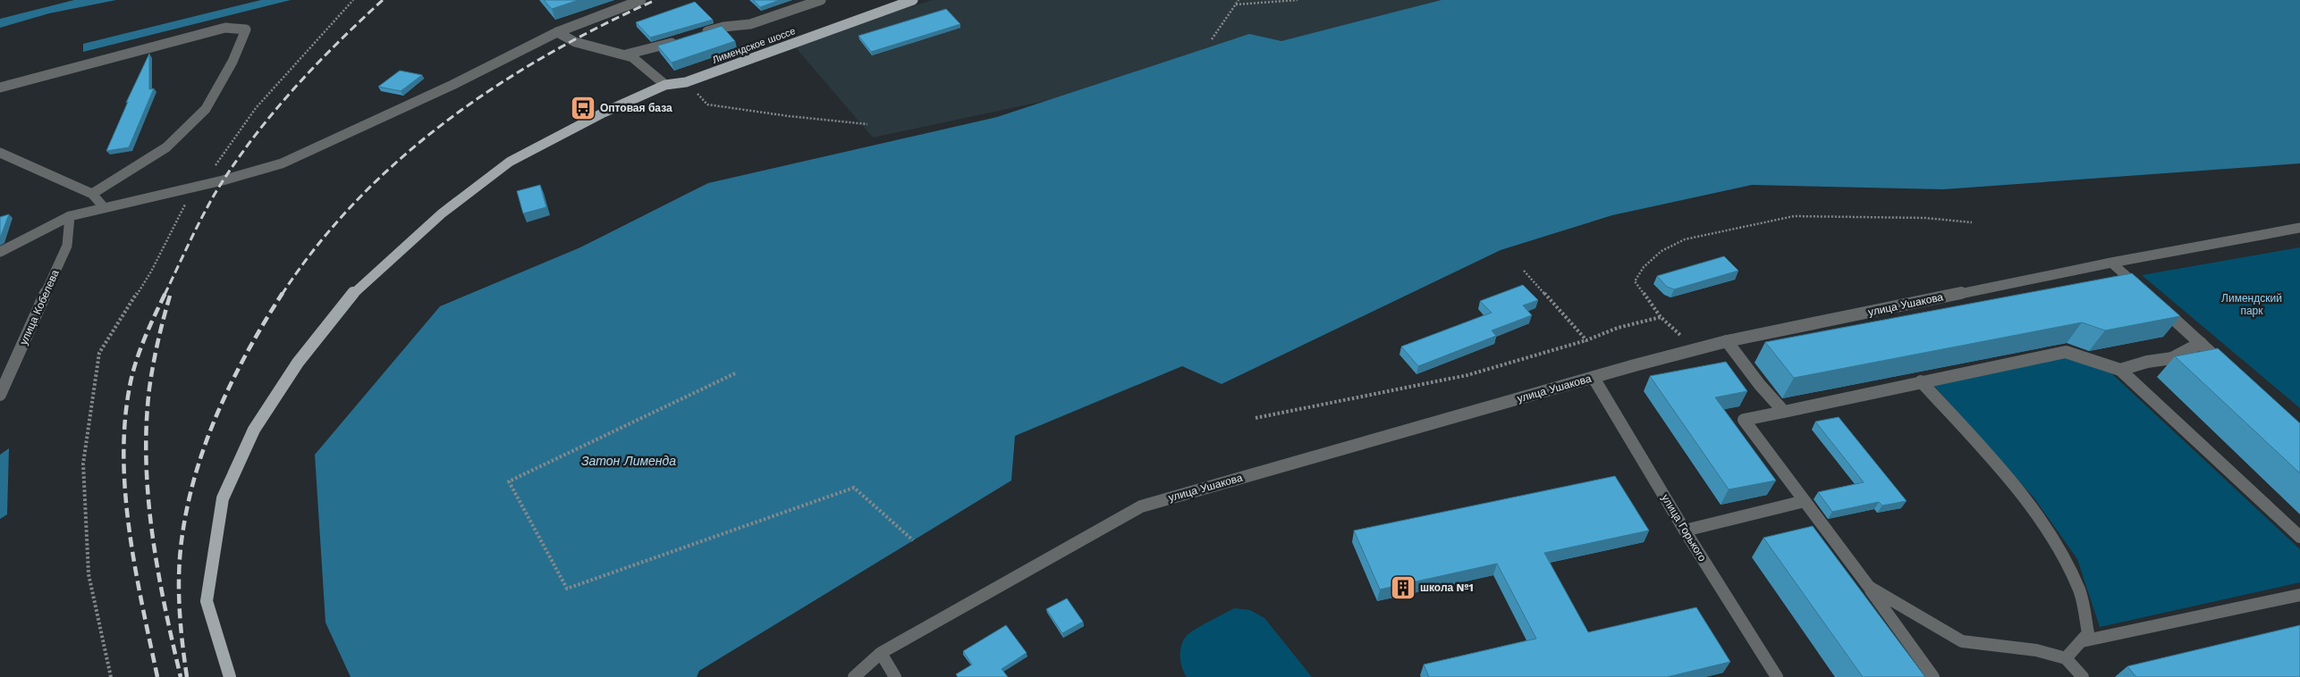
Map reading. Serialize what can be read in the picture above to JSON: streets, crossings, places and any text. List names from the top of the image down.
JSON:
{
  "streets": {
    "main road": ["Лимендское шоссе"],
    "street": ["улица Ушакова", "улица Кобелева", "улица Горького"]
  },
  "crossings": [
    ["улица Ушакова", "улица Горького"]
  ],
  "water": ["Затон Лименда"],
  "parks": ["Лимендский парк"],
  "places": {
    "bus stop": ["Оптовая база"],
    "building": ["школа №1"]
  }
}
